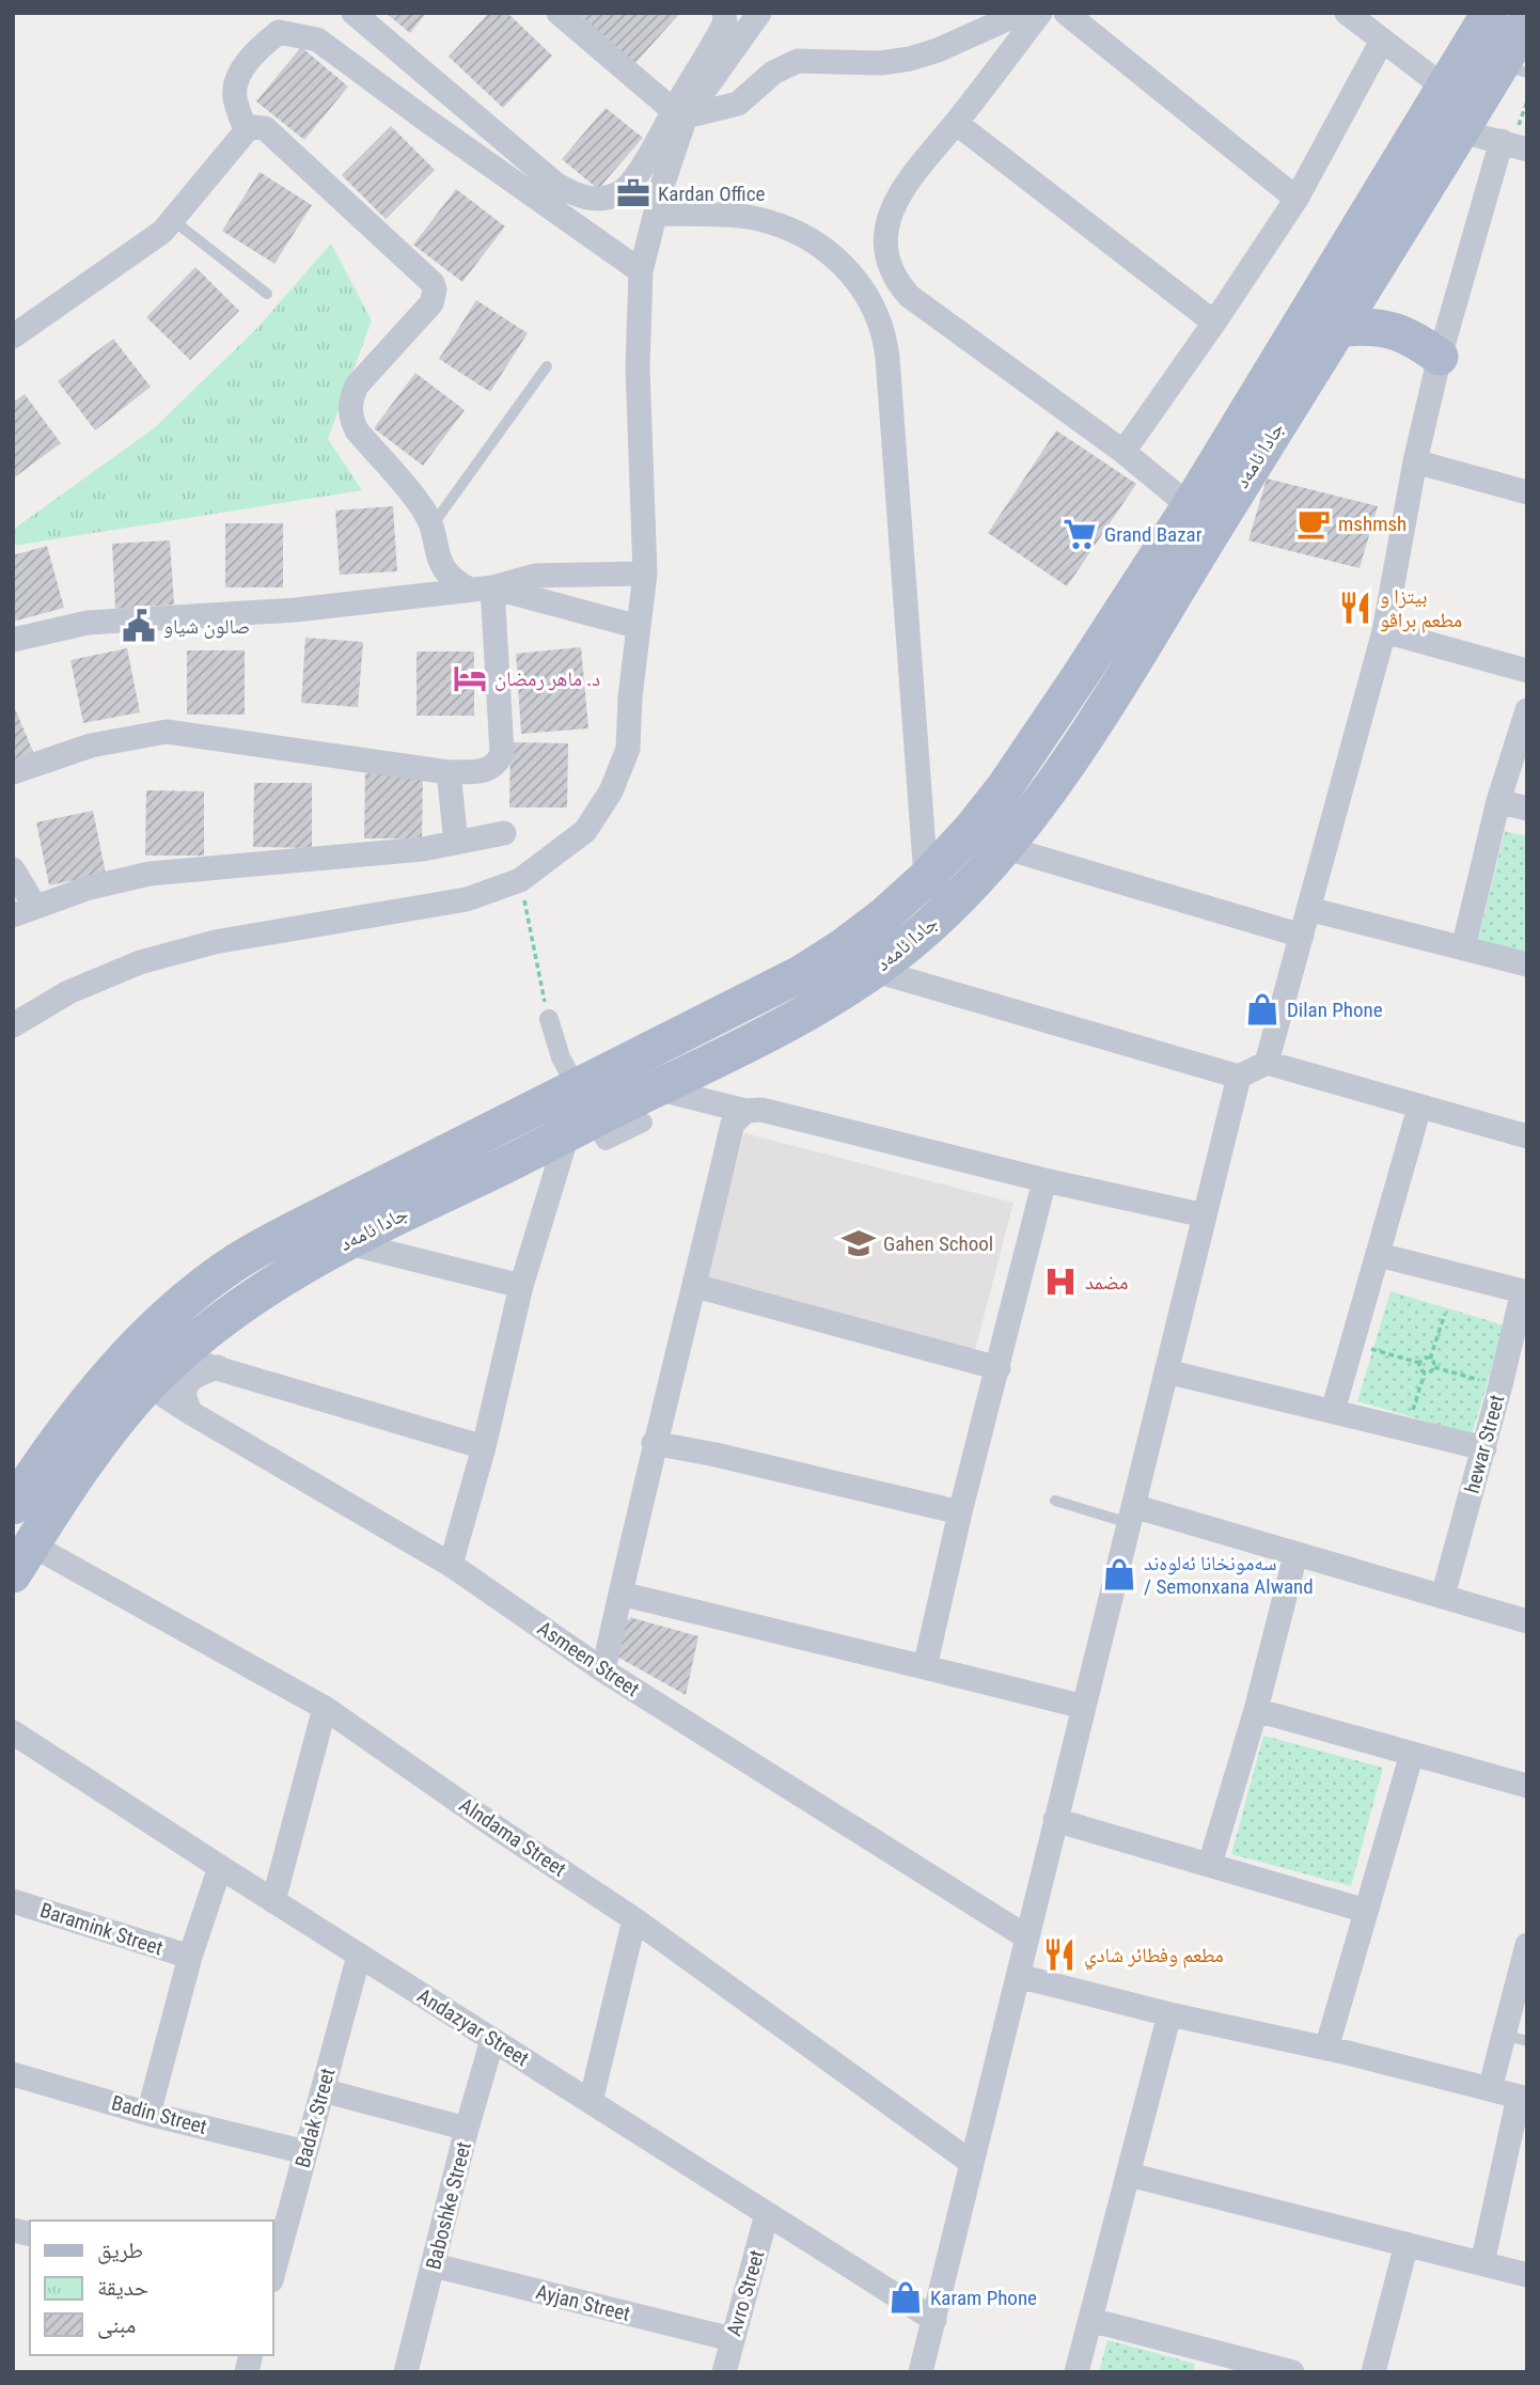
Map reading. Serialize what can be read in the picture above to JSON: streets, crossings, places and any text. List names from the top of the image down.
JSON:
{
  "streets": {
    "main road": ["جادا ئامەد"],
    "street": [
      "hewar Street",
      "Asmeen Street",
      "Alndama Street",
      "Baramink Street",
      "Andazyar Street",
      "Badin Street",
      "Badak Street",
      "Baboshke Street",
      "Avro Street",
      "Ayjan Street"
    ]
  },
  "crossings": [
    ["جادا ئامەد", "Asmeen Street"],
    ["جادا ئامەد", "Alndama Street"],
    ["Andazyar Street", "Badak Street"],
    ["Andazyar Street", "Baboshke Street"],
    ["Andazyar Street", "Avro Street"],
    ["Badin Street", "Badak Street"],
    ["Baboshke Street", "Ayjan Street"],
    ["Avro Street", "Ayjan Street"]
  ],
  "places": {
    "office": ["Kardan Office"],
    "cafe": ["mshmsh"],
    "supermarket": ["Grand Bazar"],
    "restaurant": ["بيتزا و مطعم براڤو", "مطعم وفطائر شادي"],
    "public building": ["صالون شياو"],
    "hotel": ["د. ماهر رمضان"],
    "shop": ["Dilan Phone", "سەمونخانا ئەلوەند / Semonxana Alwand", "Karam Phone"],
    "school or university": ["Gahen School"],
    "hospital": ["مضمد"]
  },
  "legend": ["طريق", "حديقة", "مبنى"]
}
